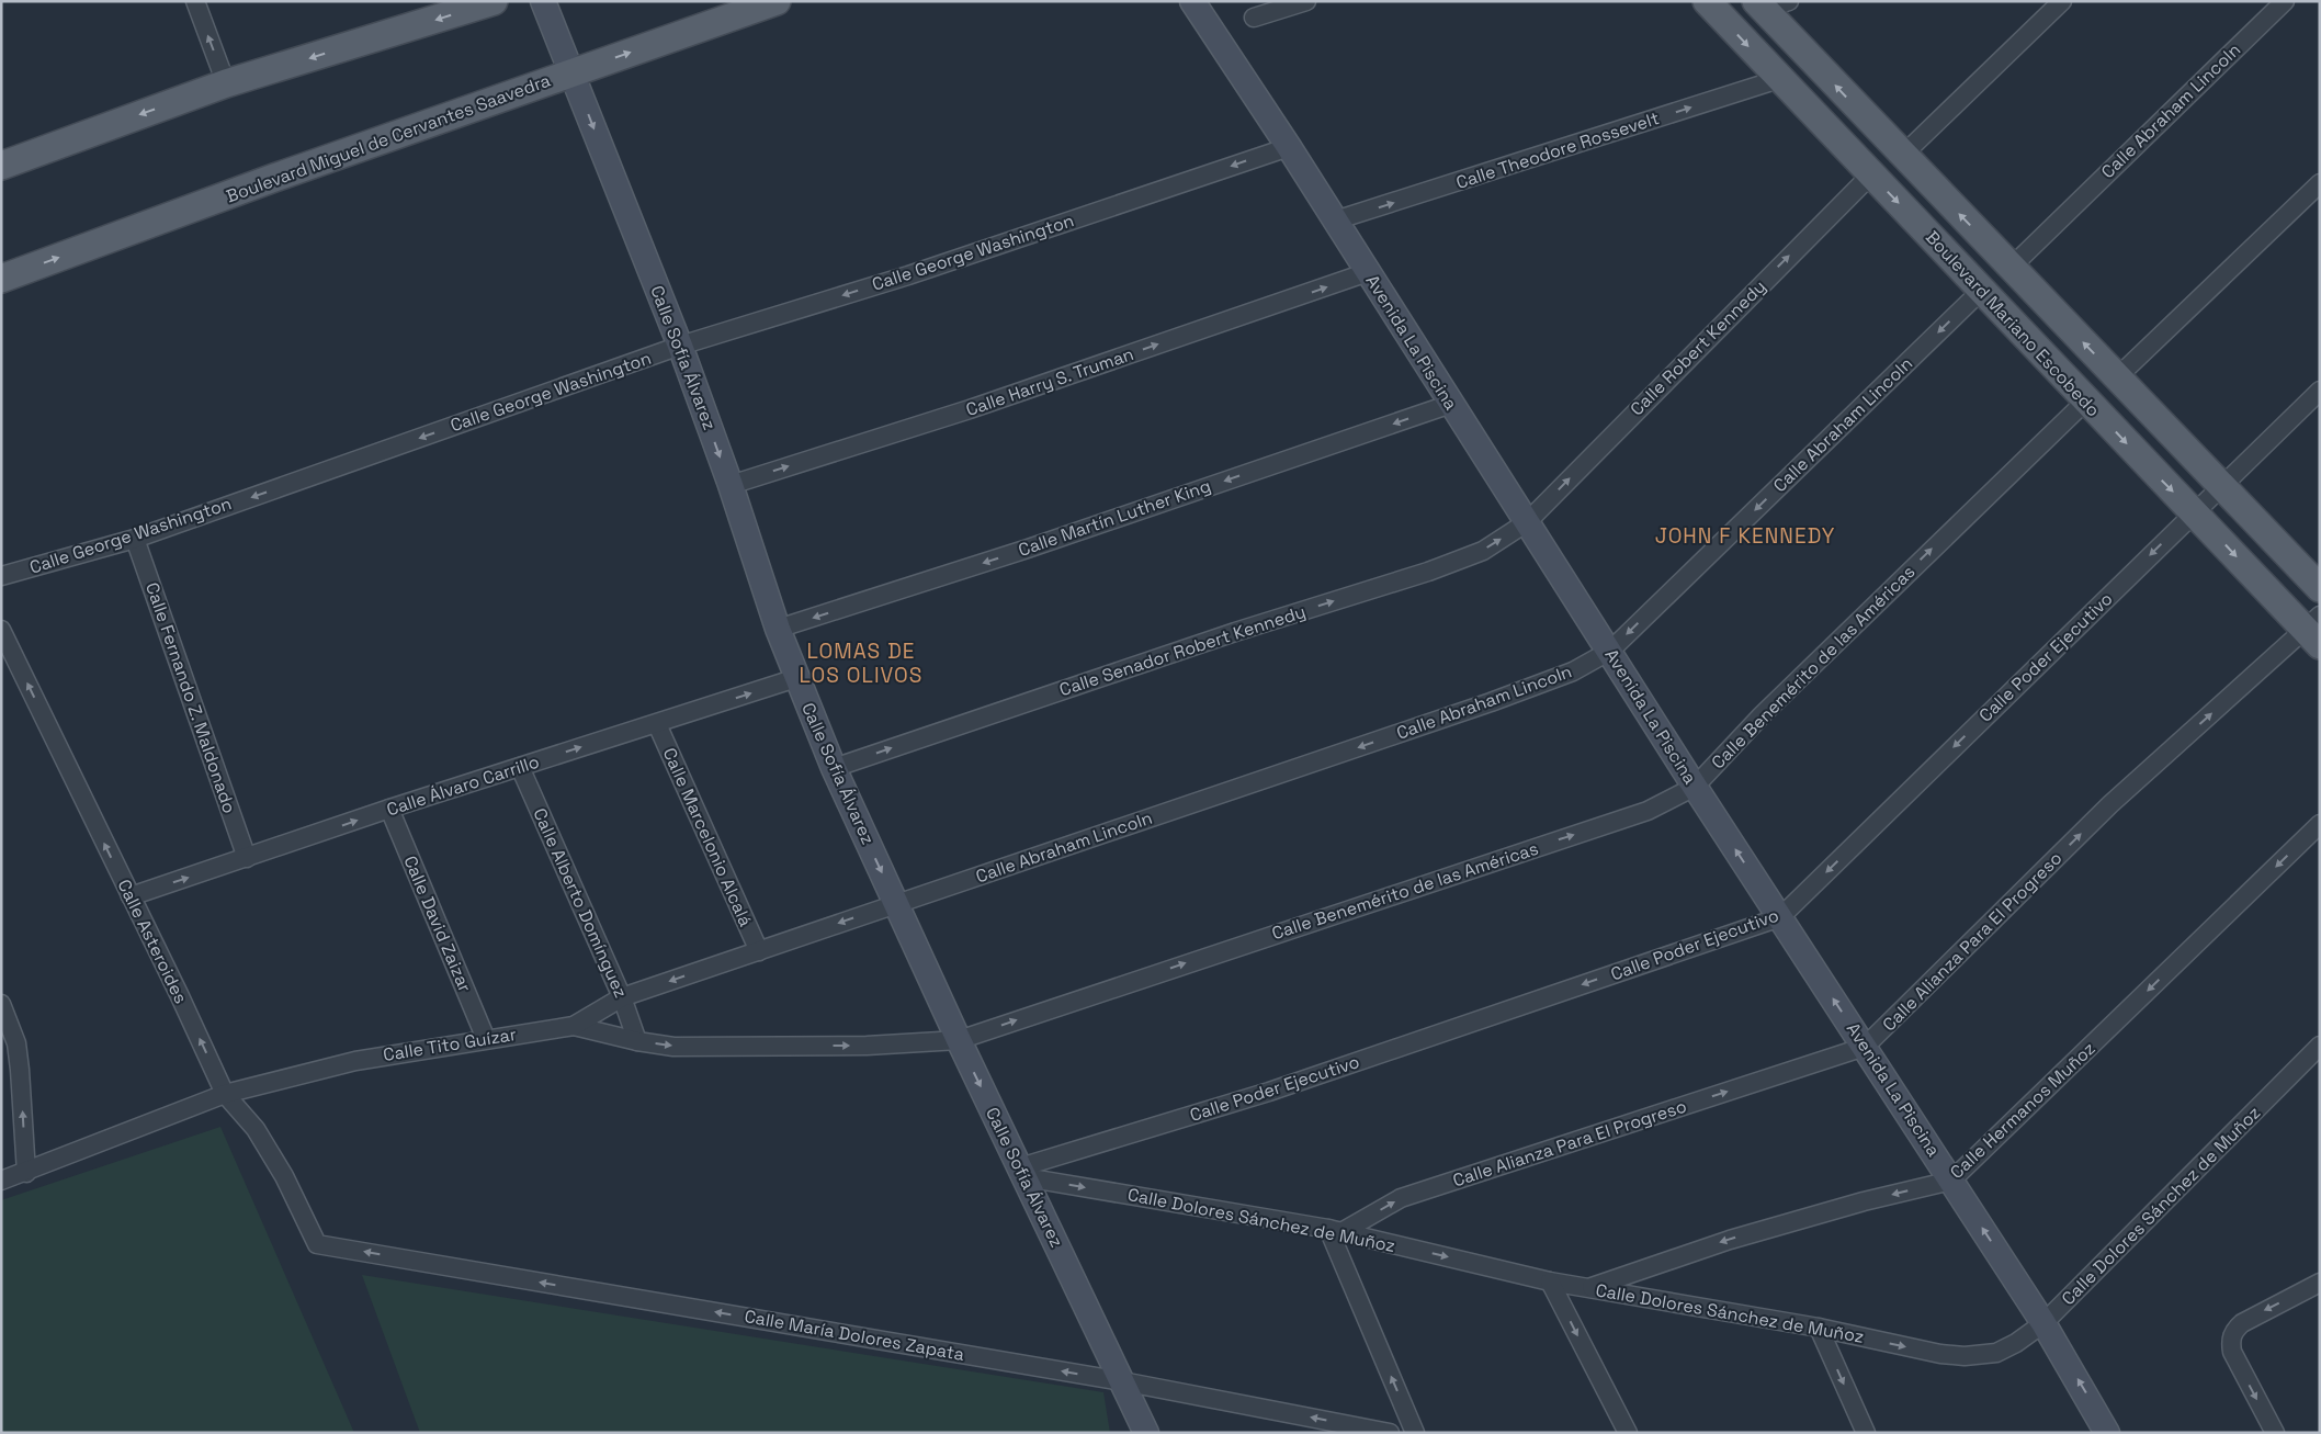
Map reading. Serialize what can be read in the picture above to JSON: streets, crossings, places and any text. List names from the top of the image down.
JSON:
{
  "streets": {
    "main road": ["Boulevard Miguel de Cervantes Saavedra", "Boulevard Mariano Escobedo"],
    "street": [
      "Calle Abraham Lincoln",
      "Calle Theodore Rossevelt",
      "Calle George Washington",
      "Avenida La Piscina",
      "Calle Robert Kennedy",
      "Calle Sofía Álvarez",
      "Calle Harry S. Truman",
      "Calle Martín Luther King",
      "Calle Senador Robert Kennedy",
      "Calle Poder Ejecutivo",
      "Calle Benemérito de las Américas",
      "Calle Fernando Z. Maldonado",
      "Calle Álvaro Carrillo",
      "Calle Marcelonio Alcalá",
      "Calle Alberto Domínguez",
      "Calle David Zaizar",
      "Calle Asteroides",
      "Calle Alianza Para El Progreso",
      "Calle Tito Guízar",
      "Calle Hermanos Muñoz",
      "Calle Dolores Sánchez de Muñoz",
      "Calle María Dolores Zapata"
    ]
  },
  "crossings": [
    ["Calle Abraham Lincoln", "Boulevard Mariano Escobedo"],
    ["Calle Abraham Lincoln", "Avenida La Piscina"],
    ["Calle Abraham Lincoln", "Calle Sofía Álvarez"],
    ["Calle Abraham Lincoln", "Calle Tito Guízar"],
    ["Boulevard Miguel de Cervantes Saavedra", "Calle Sofía Álvarez"],
    ["Calle Theodore Rossevelt", "Boulevard Mariano Escobedo"],
    ["Calle Theodore Rossevelt", "Avenida La Piscina"],
    ["Calle George Washington", "Avenida La Piscina"],
    ["Calle George Washington", "Calle Sofía Álvarez"],
    ["Calle George Washington", "Calle Fernando Z. Maldonado"],
    ["Boulevard Mariano Escobedo", "Calle Robert Kennedy"],
    ["Boulevard Mariano Escobedo", "Calle Poder Ejecutivo"],
    ["Boulevard Mariano Escobedo", "Calle Benemérito de las Américas"],
    ["Boulevard Mariano Escobedo", "Calle Alianza Para El Progreso"],
    ["Avenida La Piscina", "Calle Robert Kennedy"],
    ["Avenida La Piscina", "Calle Harry S. Truman"],
    ["Avenida La Piscina", "Calle Martín Luther King"],
    ["Avenida La Piscina", "Calle Senador Robert Kennedy"],
    ["Avenida La Piscina", "Calle Poder Ejecutivo"],
    ["Avenida La Piscina", "Calle Benemérito de las Américas"],
    ["Avenida La Piscina", "Calle Alianza Para El Progreso"],
    ["Avenida La Piscina", "Calle Hermanos Muñoz"],
    ["Avenida La Piscina", "Calle Dolores Sánchez de Muñoz"],
    ["Calle Robert Kennedy", "Calle Senador Robert Kennedy"],
    ["Calle Sofía Álvarez", "Calle Harry S. Truman"],
    ["Calle Sofía Álvarez", "Calle Martín Luther King"],
    ["Calle Sofía Álvarez", "Calle Senador Robert Kennedy"],
    ["Calle Sofía Álvarez", "Calle Poder Ejecutivo"],
    ["Calle Sofía Álvarez", "Calle Benemérito de las Américas"],
    ["Calle Sofía Álvarez", "Calle Álvaro Carrillo"],
    ["Calle Sofía Álvarez", "Calle Tito Guízar"],
    ["Calle Sofía Álvarez", "Calle Dolores Sánchez de Muñoz"],
    ["Calle Sofía Álvarez", "Calle María Dolores Zapata"],
    ["Calle Poder Ejecutivo", "Calle Dolores Sánchez de Muñoz"],
    ["Calle Benemérito de las Américas", "Calle Alberto Domínguez"],
    ["Calle Benemérito de las Américas", "Calle Tito Guízar"],
    ["Calle Fernando Z. Maldonado", "Calle Álvaro Carrillo"],
    ["Calle Álvaro Carrillo", "Calle Marcelonio Alcalá"],
    ["Calle Álvaro Carrillo", "Calle Alberto Domínguez"],
    ["Calle Álvaro Carrillo", "Calle David Zaizar"],
    ["Calle Álvaro Carrillo", "Calle Asteroides"],
    ["Calle Marcelonio Alcalá", "Calle Tito Guízar"],
    ["Calle Alberto Domínguez", "Calle Tito Guízar"],
    ["Calle David Zaizar", "Calle Tito Guízar"],
    ["Calle Asteroides", "Calle Tito Guízar"],
    ["Calle Asteroides", "Calle María Dolores Zapata"],
    ["Calle Alianza Para El Progreso", "Calle Dolores Sánchez de Muñoz"],
    ["Calle Hermanos Muñoz", "Calle Dolores Sánchez de Muñoz"]
  ],
  "one_way": [
    "Calle Abraham Lincoln",
    "Calle Theodore Rossevelt",
    "Calle George Washington",
    "Avenida La Piscina",
    "Calle Robert Kennedy",
    "Calle Sofía Álvarez",
    "Calle Harry S. Truman",
    "Calle Martín Luther King",
    "Calle Senador Robert Kennedy",
    "Calle Poder Ejecutivo",
    "Calle Benemérito de las Américas",
    "Calle Álvaro Carrillo",
    "Calle Asteroides",
    "Calle Alianza Para El Progreso",
    "Calle Hermanos Muñoz",
    "Calle Dolores Sánchez de Muñoz",
    "Calle María Dolores Zapata"
  ],
  "districts": ["JOHN F KENNEDY", "LOMAS DE LOS OLIVOS"]
}
